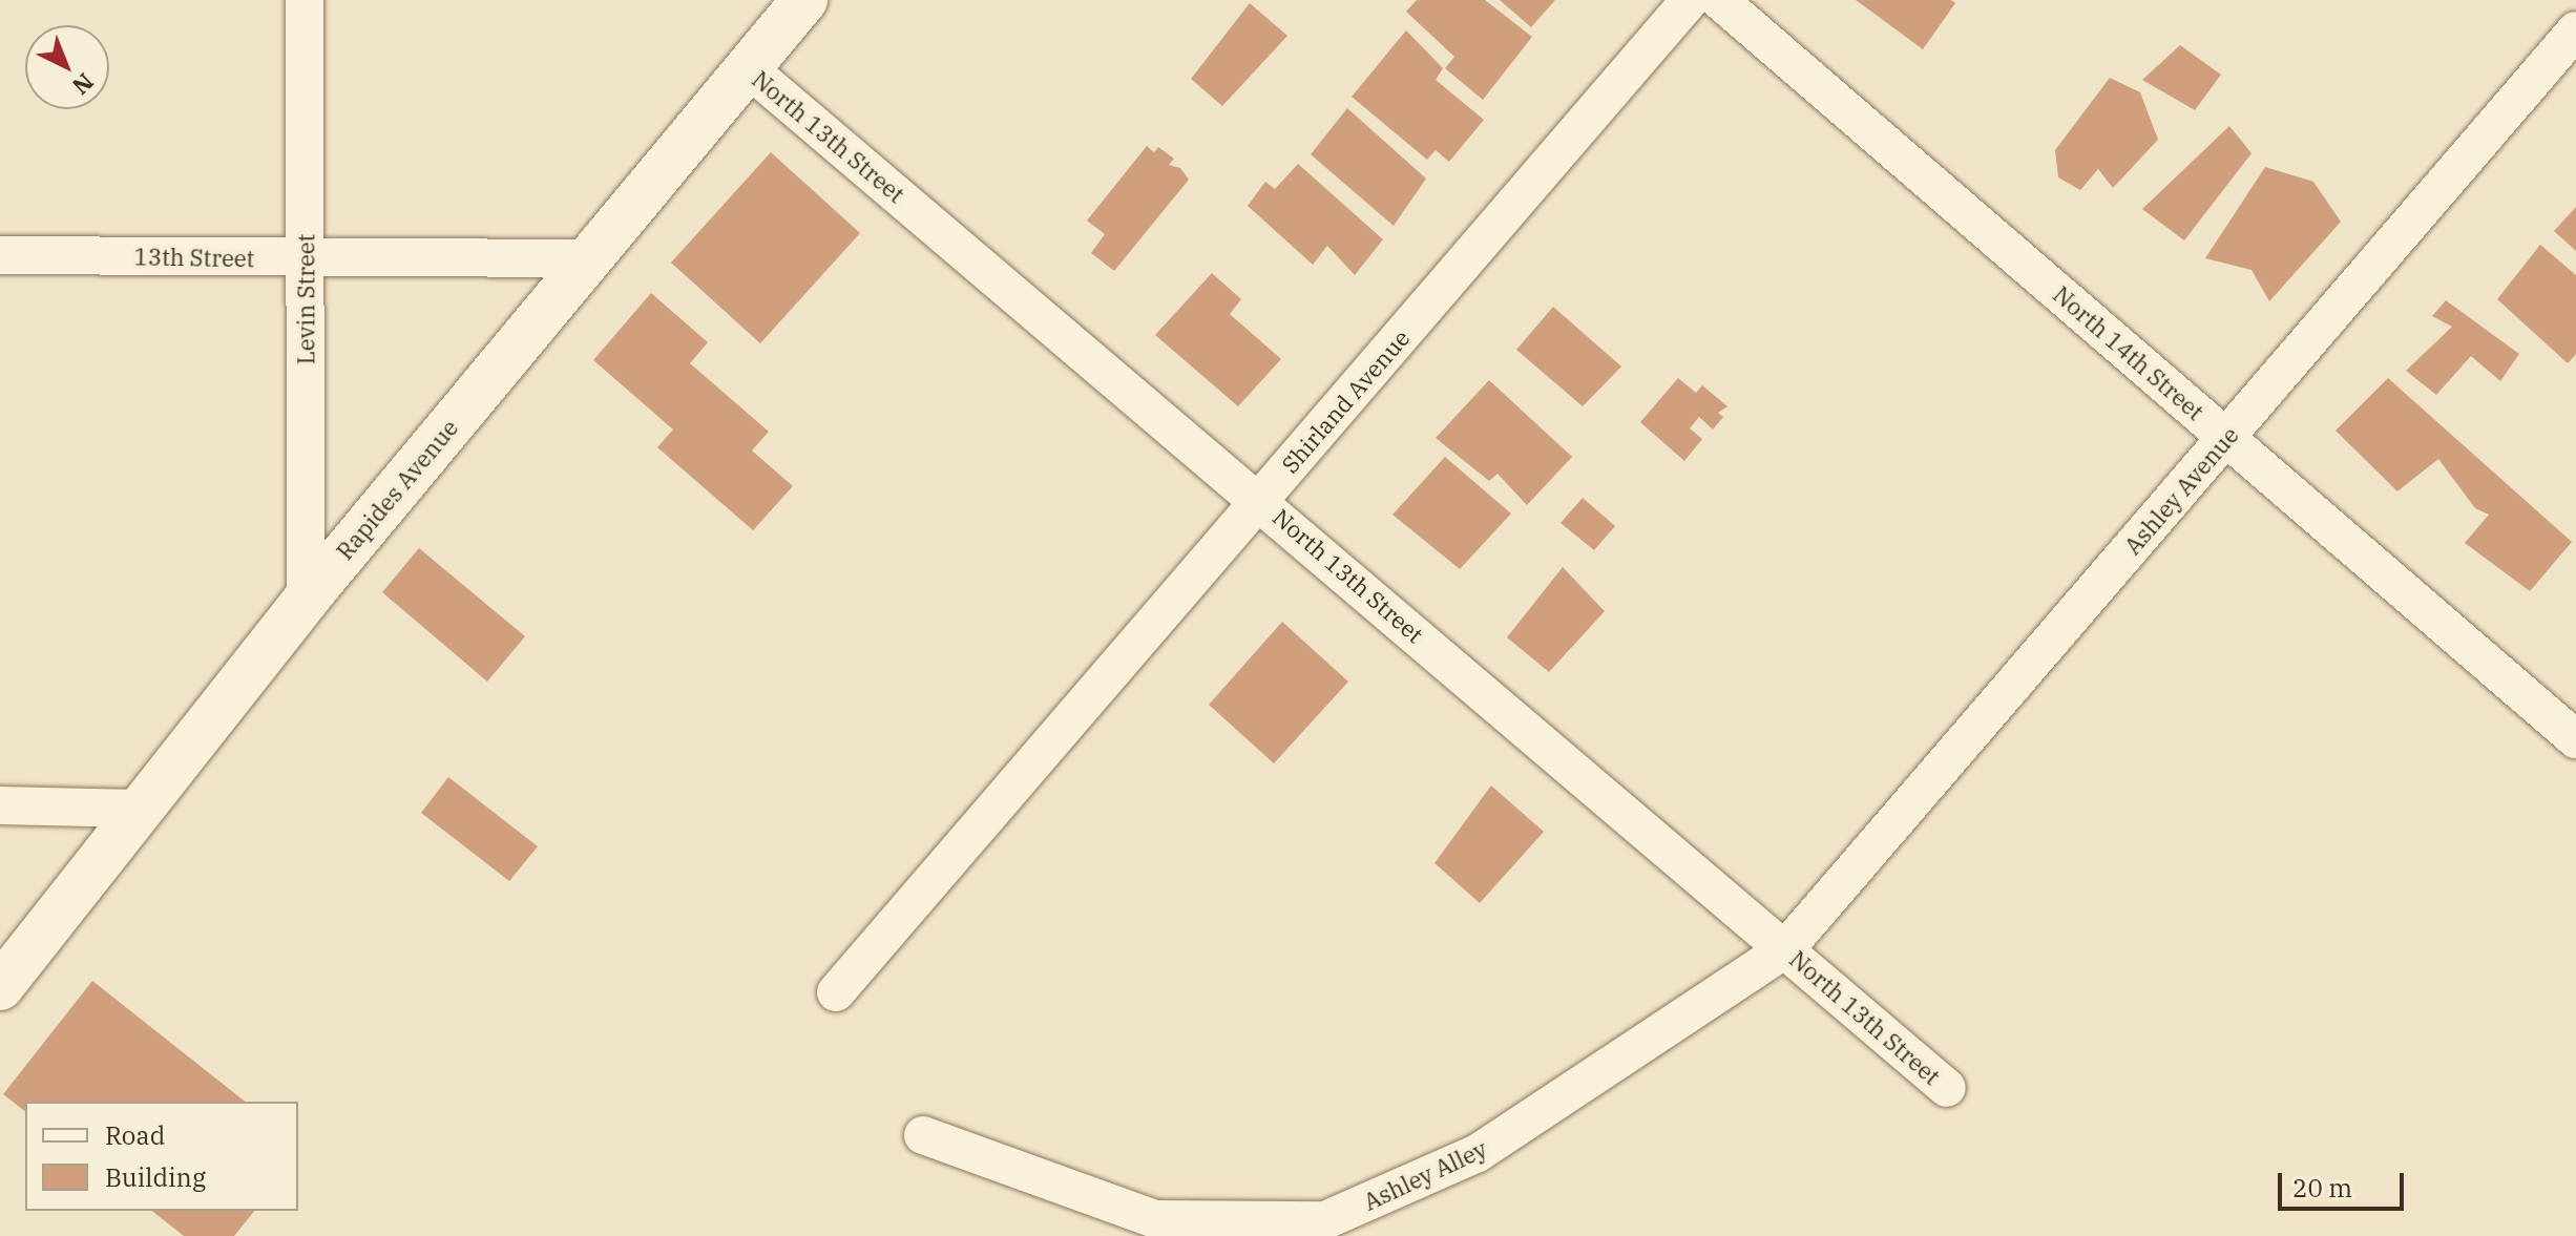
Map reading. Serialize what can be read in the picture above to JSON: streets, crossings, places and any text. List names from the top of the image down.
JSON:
{
  "streets": {
    "main road": ["Rapides Avenue"],
    "street": [
      "North 13th Street",
      "13th Street",
      "Levin Street",
      "North 14th Street",
      "Shirland Avenue",
      "Ashley Avenue",
      "Ashley Alley"
    ]
  },
  "crossings": [
    ["North 13th Street", "Shirland Avenue"],
    ["North 13th Street", "Rapides Avenue"],
    ["North 13th Street", "Ashley Avenue"],
    ["North 13th Street", "Ashley Alley"],
    ["13th Street", "Levin Street"],
    ["13th Street", "Rapides Avenue"],
    ["Levin Street", "Rapides Avenue"],
    ["North 14th Street", "Ashley Avenue"],
    ["Ashley Avenue", "Ashley Alley"]
  ],
  "legend": ["Road", "Building"],
  "scale_bar": "20 m",
  "north": "bottom right"
}
